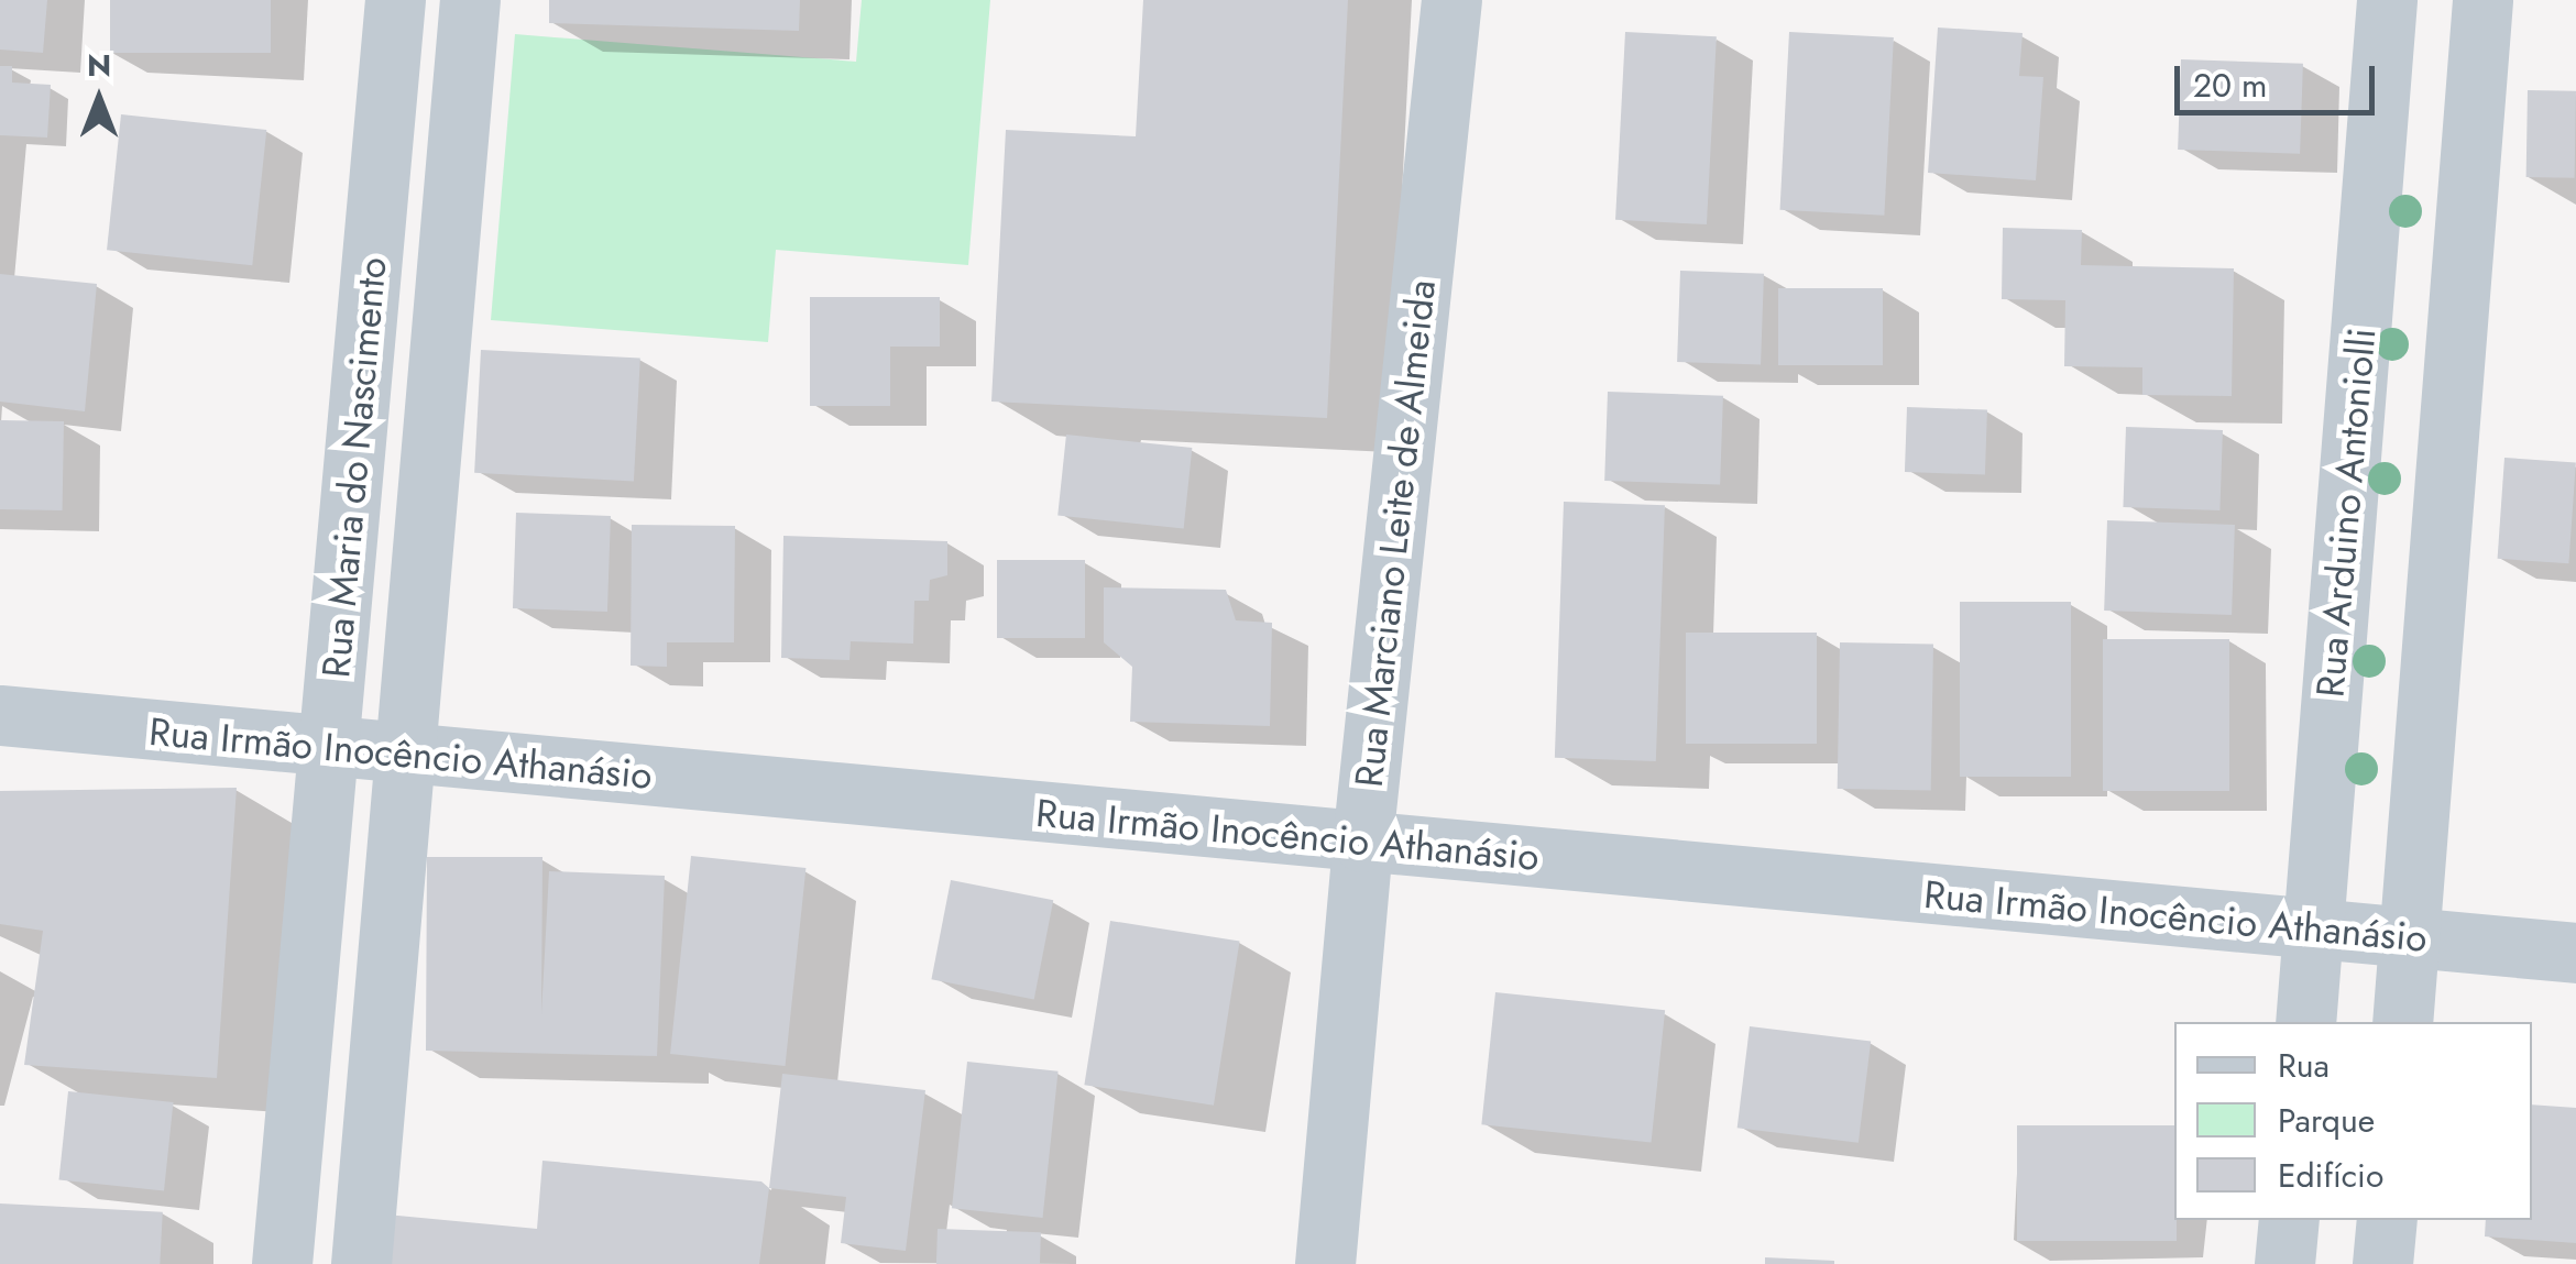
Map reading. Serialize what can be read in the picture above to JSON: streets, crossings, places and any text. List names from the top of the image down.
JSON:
{
  "streets": {
    "street": [
      "Rua Maria do Nascimento",
      "Rua Arduino Antoniolli",
      "Rua Marciano Leite de Almeida",
      "Rua Irmão Inocêncio Athanásio"
    ]
  },
  "crossings": [
    ["Rua Maria do Nascimento", "Rua Irmão Inocêncio Athanásio"],
    ["Rua Arduino Antoniolli", "Rua Irmão Inocêncio Athanásio"],
    ["Rua Marciano Leite de Almeida", "Rua Irmão Inocêncio Athanásio"]
  ],
  "legend": ["Rua", "Parque", "Edifício"],
  "scale_bar": "20 m",
  "north": "top"
}
